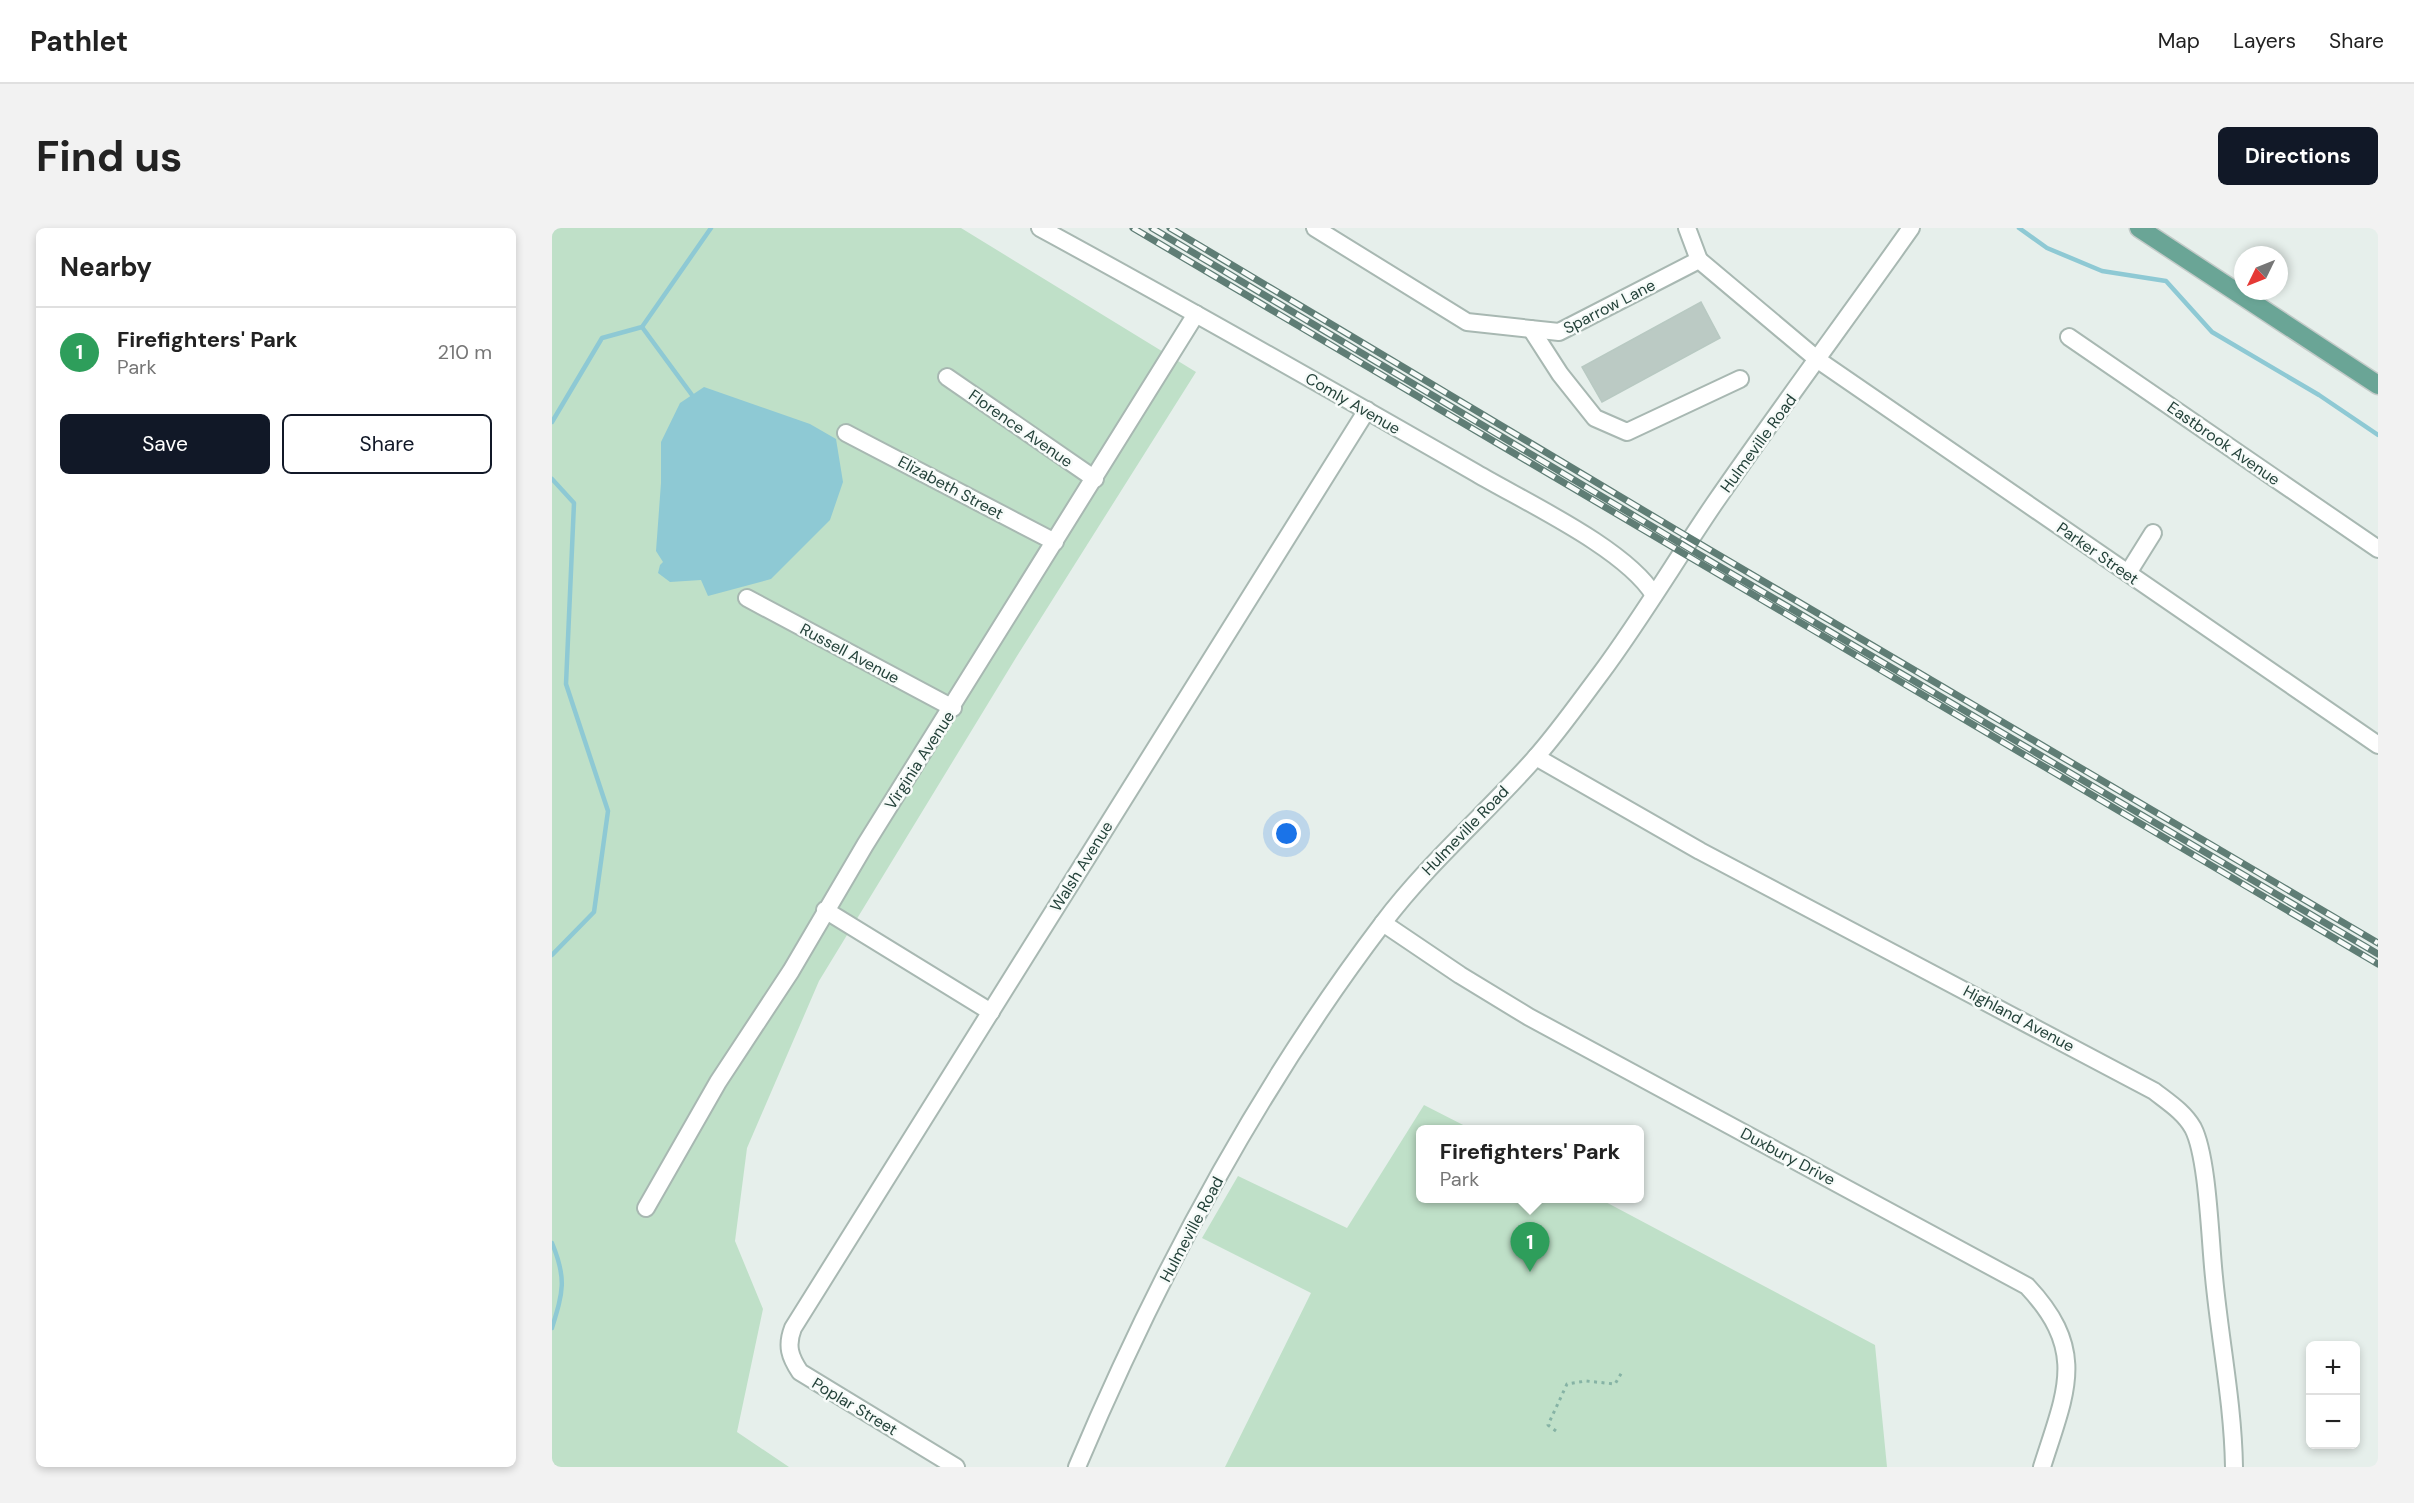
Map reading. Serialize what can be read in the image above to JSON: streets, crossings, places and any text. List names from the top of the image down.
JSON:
{
  "streets": {
    "street": [
      "Sparrow Lane",
      "Comly Avenue",
      "Florence Avenue",
      "Hulmeville Road",
      "Eastbrook Avenue",
      "Elizabeth Street",
      "Parker Street",
      "Russell Avenue",
      "Virginia Avenue",
      "Walsh Avenue",
      "Highland Avenue",
      "Duxbury Drive",
      "Poplar Street"
    ]
  },
  "crossings": [
    ["Comly Avenue", "Hulmeville Road"],
    ["Comly Avenue", "Virginia Avenue"],
    ["Comly Avenue", "Walsh Avenue"],
    ["Florence Avenue", "Virginia Avenue"],
    ["Hulmeville Road", "Parker Street"],
    ["Hulmeville Road", "Highland Avenue"],
    ["Hulmeville Road", "Duxbury Drive"],
    ["Elizabeth Street", "Virginia Avenue"],
    ["Russell Avenue", "Virginia Avenue"],
    ["Walsh Avenue", "Poplar Street"]
  ],
  "north": "bottom left",
  "page": {
    "header": "Pathlet",
    "nav": ["Map", "Layers", "Share"],
    "buttons": [
      "Directions",
      ["Save", "Share"]
    ],
    "title": "Find us",
    "heading": "Nearby",
    "list": [
      {
        "mark": "1",
        "name": "Firefighters' Park",
        "note": "Park",
        "value": "210 m"
      }
    ],
    "popup": ["Firefighters' Park", "Park"],
    "pins": "1",
    "map_buttons": ["+", "−"]
  }
}
